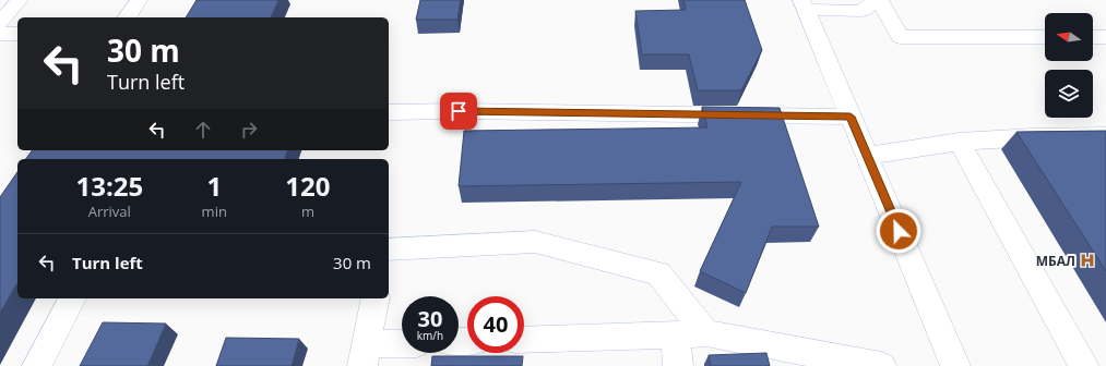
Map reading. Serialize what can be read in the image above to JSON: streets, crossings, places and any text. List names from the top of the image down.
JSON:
{
  "places": {
    "hospital": ["МБАЛ"]
  },
  "north": "left",
  "page": {
    "turn": ["30 m", "Turn left"],
    "eta": [
      "13:25",
      "Arrival",
      "1",
      "min",
      "120",
      "m"
    ],
    "list": [
      {
        "name": "Turn left",
        "value": "30 m"
      }
    ],
    "speed": "30 km/h",
    "limit": "40"
  }
}
